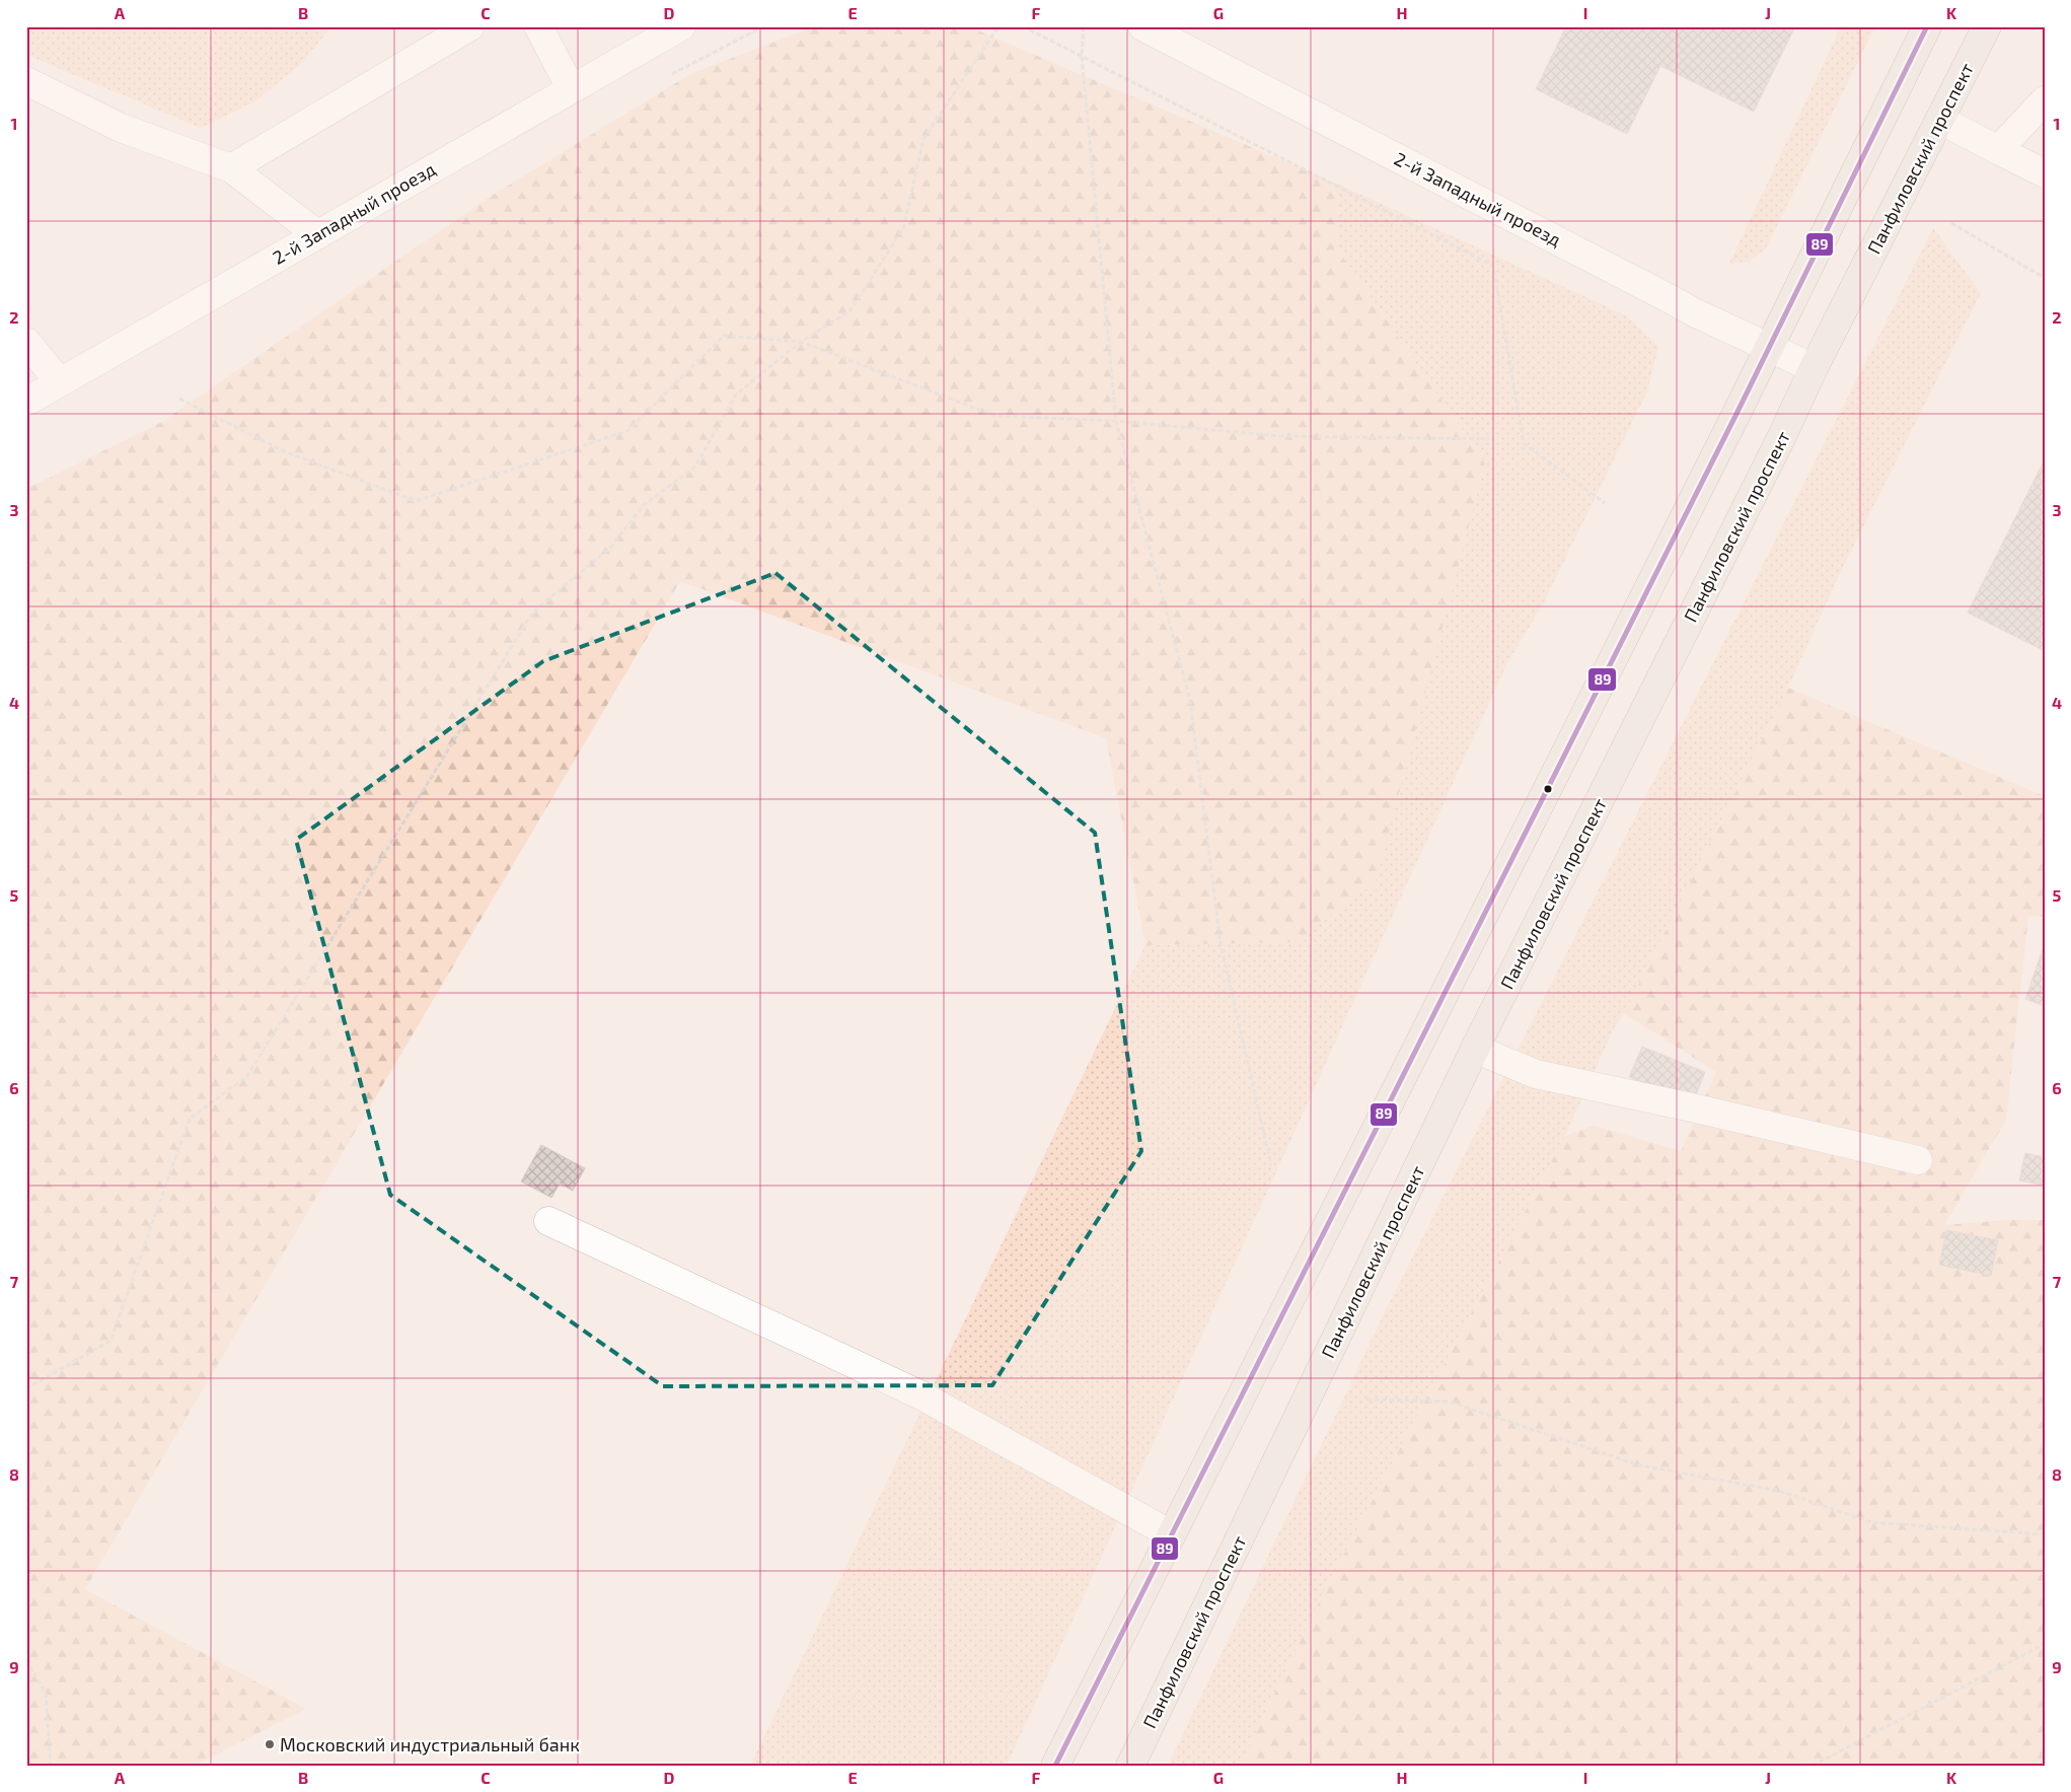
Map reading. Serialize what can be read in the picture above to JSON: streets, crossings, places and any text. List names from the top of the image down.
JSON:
{
  "streets": {
    "main road": ["Панфиловский проспект"],
    "street": ["2-й Западный проезд"]
  },
  "crossings": [
    ["Панфиловский проспект", "2-й Западный проезд"]
  ],
  "places": ["Московский индустриальный банк"],
  "lines": ["transit line 89"],
  "grid": {
    "columns": [
      "A",
      "B",
      "C",
      "D",
      "E",
      "F",
      "G",
      "H",
      "I",
      "J",
      "K"
    ],
    "rows": [
      "1",
      "2",
      "3",
      "4",
      "5",
      "6",
      "7",
      "8",
      "9"
    ]
  }
}
